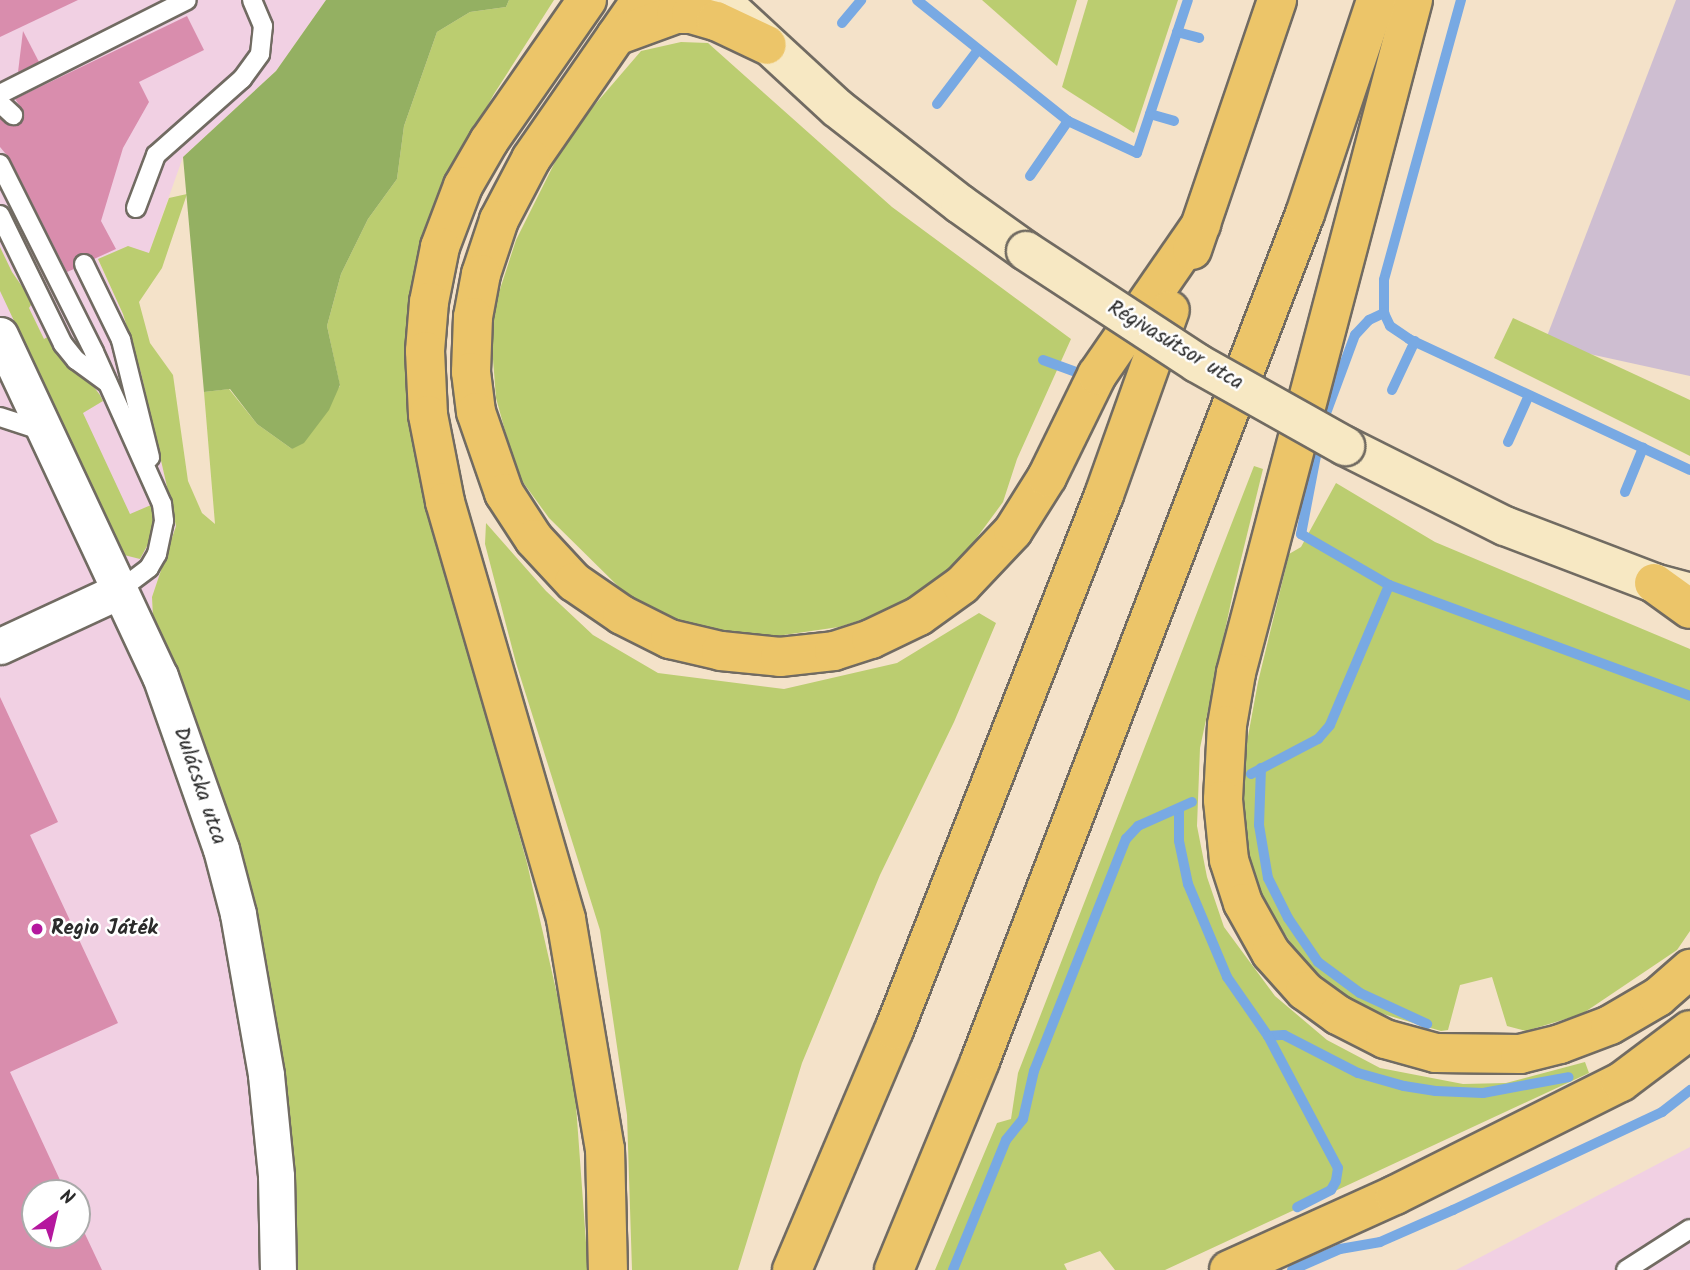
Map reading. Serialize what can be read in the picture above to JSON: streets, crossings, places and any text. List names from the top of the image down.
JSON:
{
  "streets": {
    "street": ["Régivasútsor utca", "Dulácska utca"]
  },
  "places": ["Regio Játék"],
  "north": "top right"
}
